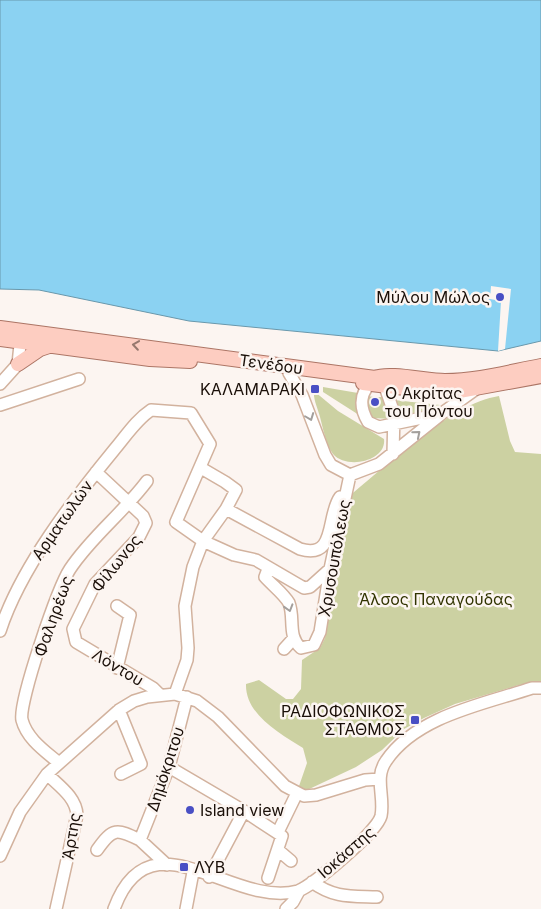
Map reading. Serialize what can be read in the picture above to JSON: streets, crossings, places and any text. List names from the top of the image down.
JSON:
{
  "streets": {
    "main road": ["Τενέδου"],
    "street": [
      "Αρματωλών",
      "Χρυσουπόλεως",
      "Φίλωνος",
      "Φαληρέως",
      "Λόντου",
      "Δημόκριτου",
      "Άρτης",
      "Ιοκάστης"
    ]
  },
  "crossings": [
    ["Αρματωλών", "Φίλωνος"],
    ["Φίλωνος", "Φαληρέως"],
    ["Φίλωνος", "Λόντου"]
  ],
  "parks": ["Άλσος Παναγούδας"],
  "places": {
    "other": ["Μύλου Μώλος", "Ο Ακρίτας του Πόντου", "Island view"],
    "transit": ["ΚΑΛΑΜΑΡΑΚΙ", "ΡΑΔΙΟΦΩΝΙΚΟΣ ΣΤΑΘΜΟΣ", "ΛΥΒ"]
  }
}
